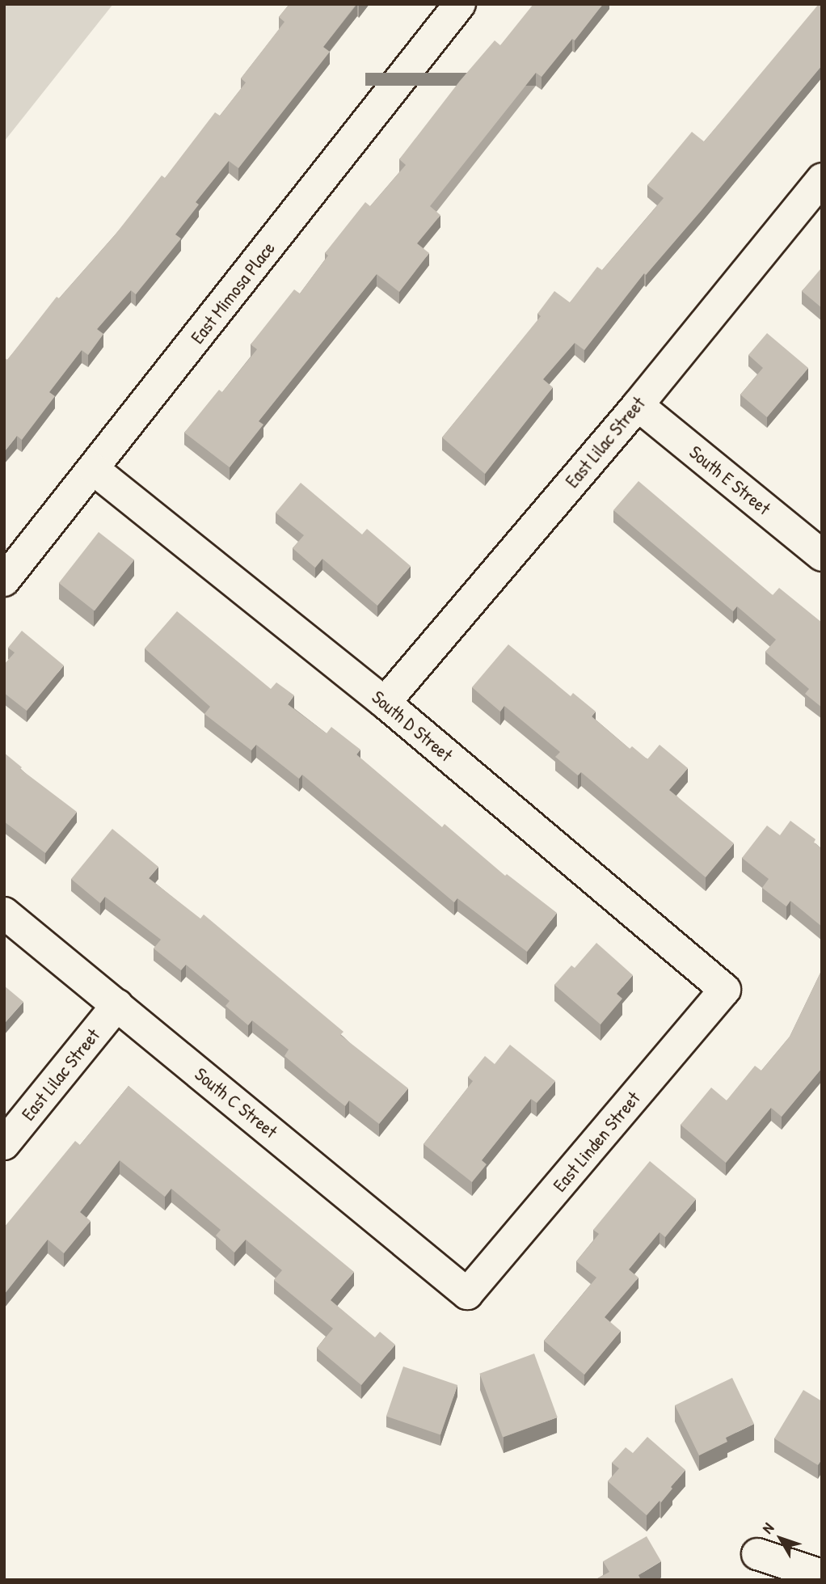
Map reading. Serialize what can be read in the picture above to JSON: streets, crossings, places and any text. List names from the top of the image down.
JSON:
{
  "streets": {
    "street": [
      "East Mimosa Place",
      "East Lilac Street",
      "South E Street",
      "South D Street",
      "South C Street",
      "East Linden Street"
    ]
  },
  "crossings": [
    ["East Mimosa Place", "South D Street"],
    ["East Lilac Street", "South E Street"],
    ["East Lilac Street", "South D Street"],
    ["East Lilac Street", "South C Street"],
    ["South D Street", "East Linden Street"],
    ["South C Street", "East Linden Street"]
  ],
  "north": "top left"
}
